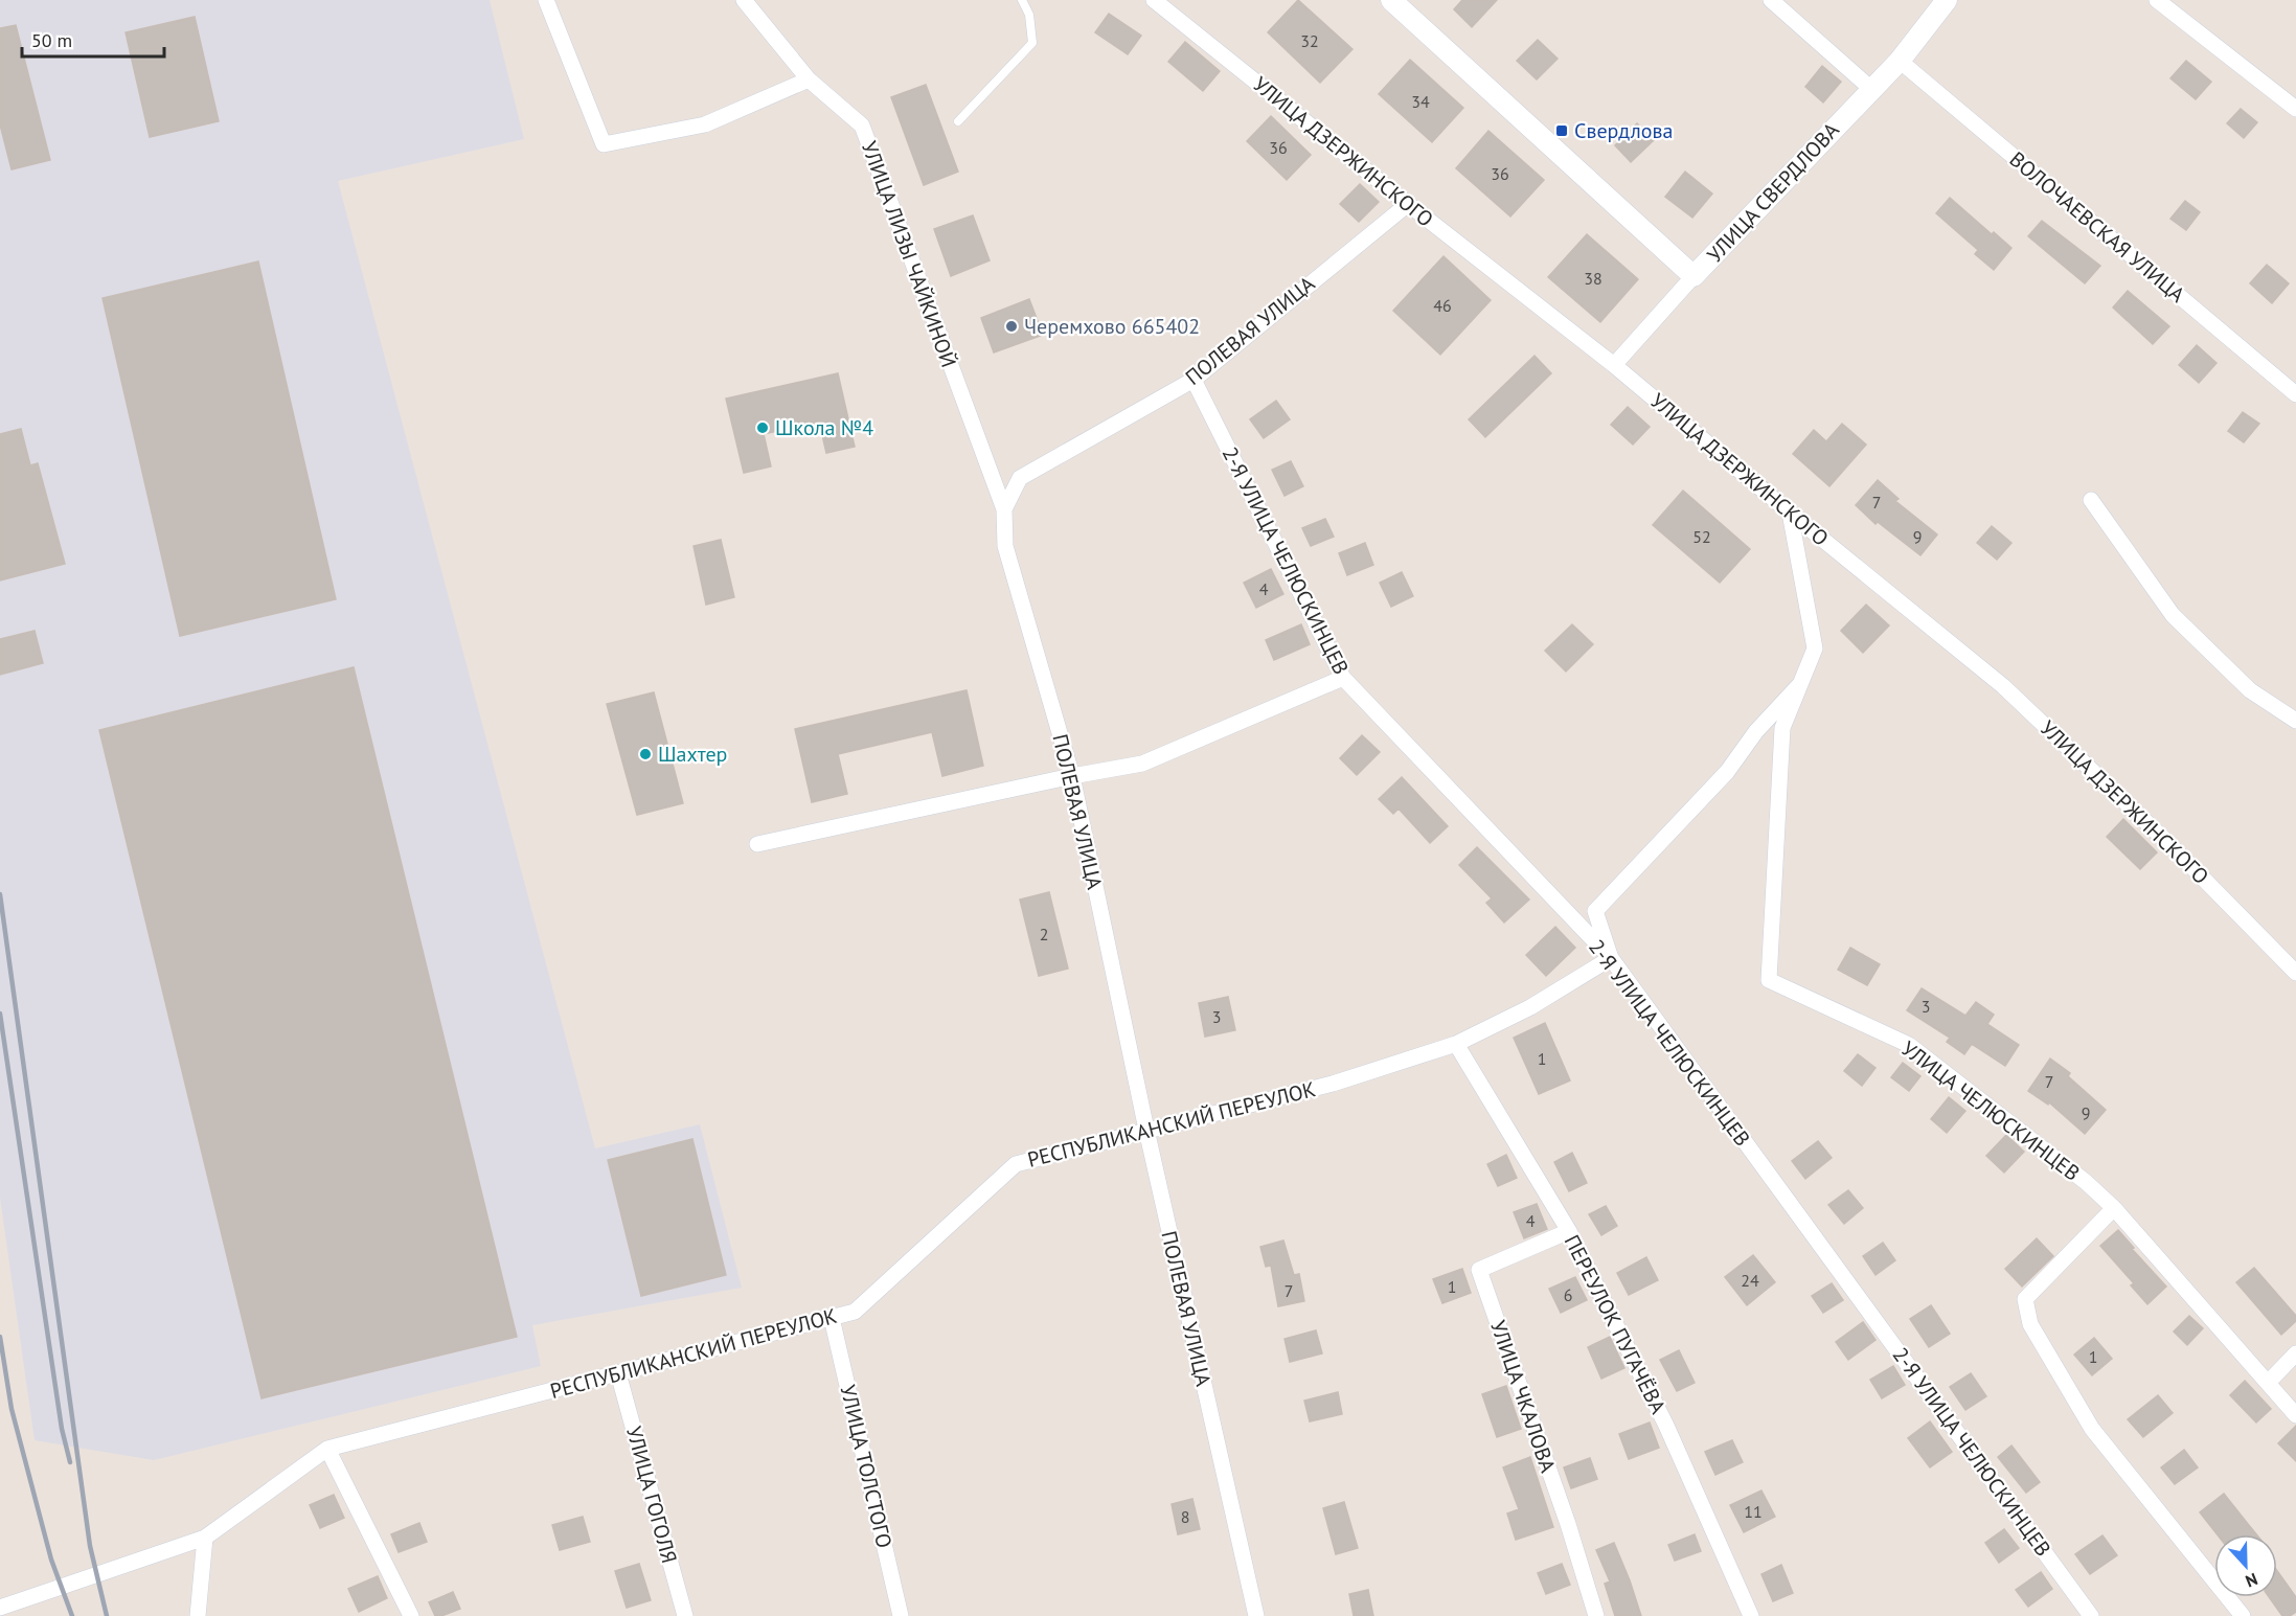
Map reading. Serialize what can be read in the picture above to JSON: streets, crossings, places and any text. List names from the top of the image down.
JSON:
{
  "streets": {
    "street": [
      "УЛИЦА ДЗЕРЖИНСКОГО",
      "УЛИЦА СВЕРДЛОВА",
      "ВОЛОЧАЕВСКАЯ УЛИЦА",
      "УЛИЦА ЛИЗЫ ЧАЙКИНОЙ",
      "ПОЛЕВАЯ УЛИЦА",
      "2-Я УЛИЦА ЧЕЛЮСКИНЦЕВ",
      "УЛИЦА ЧЕЛЮСКИНЦЕВ",
      "РЕСПУБЛИКАНСКИЙ ПЕРЕУЛОК",
      "ПЕРЕУЛОК ПУГАЧЁВА",
      "УЛИЦА ЧКАЛОВА",
      "УЛИЦА ТОЛСТОГО",
      "УЛИЦА ГОГОЛЯ"
    ]
  },
  "crossings": [
    ["УЛИЦА ДЗЕРЖИНСКОГО", "ПОЛЕВАЯ УЛИЦА"],
    ["УЛИЦА ДЗЕРЖИНСКОГО", "УЛИЦА ЧЕЛЮСКИНЦЕВ"],
    ["УЛИЦА СВЕРДЛОВА", "ВОЛОЧАЕВСКАЯ УЛИЦА"],
    ["УЛИЦА ЛИЗЫ ЧАЙКИНОЙ", "ПОЛЕВАЯ УЛИЦА"],
    ["ПОЛЕВАЯ УЛИЦА", "2-Я УЛИЦА ЧЕЛЮСКИНЦЕВ"],
    ["ПОЛЕВАЯ УЛИЦА", "РЕСПУБЛИКАНСКИЙ ПЕРЕУЛОК"],
    ["2-Я УЛИЦА ЧЕЛЮСКИНЦЕВ", "РЕСПУБЛИКАНСКИЙ ПЕРЕУЛОК"],
    ["РЕСПУБЛИКАНСКИЙ ПЕРЕУЛОК", "ПЕРЕУЛОК ПУГАЧЁВА"],
    ["РЕСПУБЛИКАНСКИЙ ПЕРЕУЛОК", "УЛИЦА ТОЛСТОГО"],
    ["РЕСПУБЛИКАНСКИЙ ПЕРЕУЛОК", "УЛИЦА ГОГОЛЯ"],
    ["ПЕРЕУЛОК ПУГАЧЁВА", "УЛИЦА ЧКАЛОВА"]
  ],
  "places": {
    "transit": ["Свердлова"],
    "other": ["Черемхово 665402", "Школа №4", "Шахтер"]
  },
  "house_numbers": [
    "32",
    "34",
    "36",
    "36",
    "38",
    "46",
    "7",
    "52",
    "9",
    "4",
    "2",
    "3",
    "3",
    "1",
    "7",
    "9",
    "4",
    "24",
    "1",
    "7",
    "6",
    "1",
    "11",
    "8"
  ],
  "scale_bar": "50 m",
  "north": "bottom"
}
